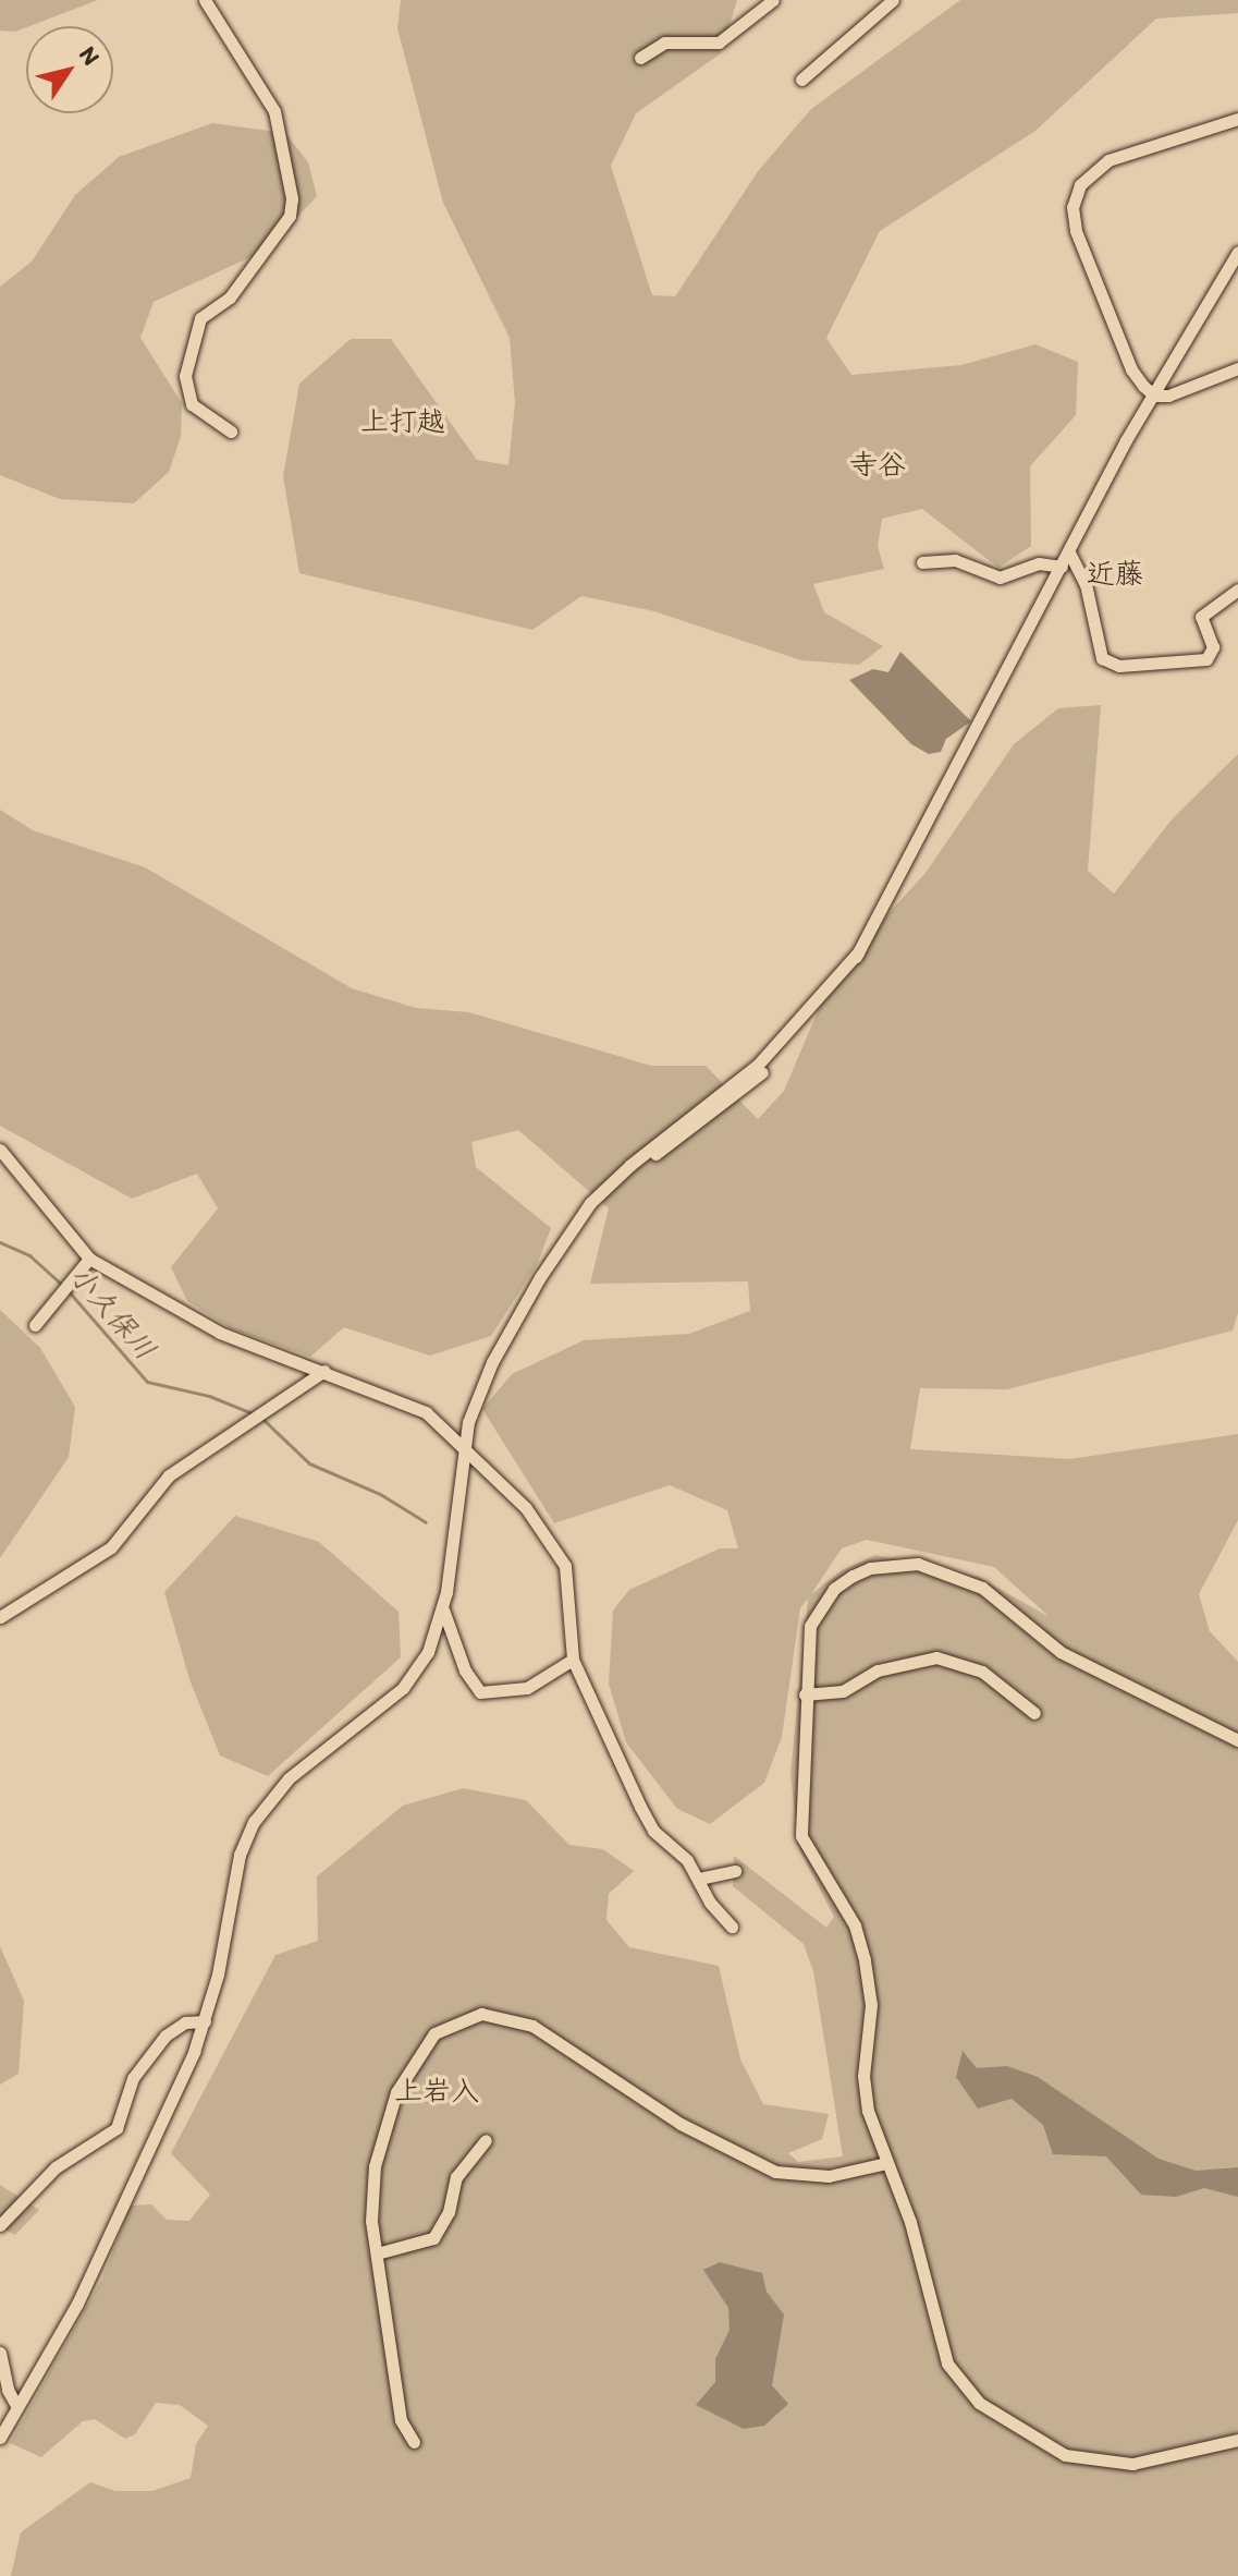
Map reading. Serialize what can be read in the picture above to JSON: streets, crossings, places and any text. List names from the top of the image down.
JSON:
{
  "districts": [
    "上打越",
    "寺谷",
    "近藤",
    "上岩入"
  ],
  "water": ["小久保川"],
  "north": "top right"
}
